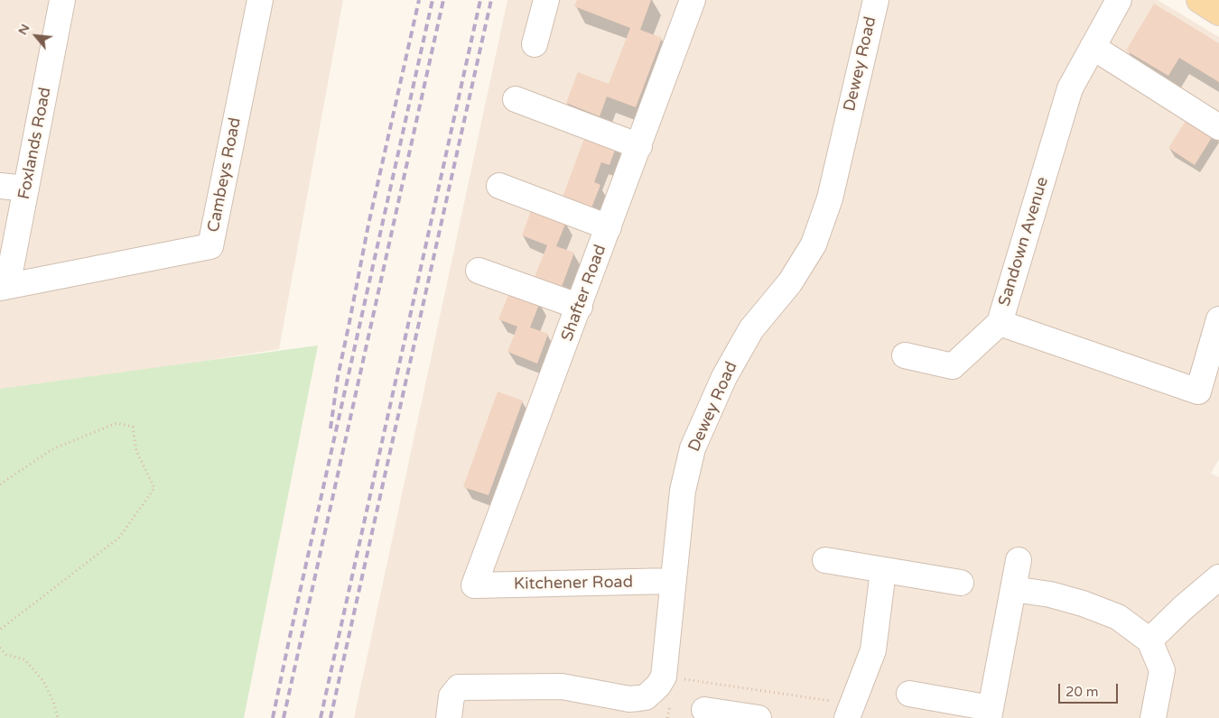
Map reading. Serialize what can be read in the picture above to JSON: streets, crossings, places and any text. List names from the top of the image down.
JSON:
{
  "streets": {
    "street": [
      "Dewey Road",
      "Foxlands Road",
      "Cambeys Road",
      "Sandown Avenue",
      "Shafter Road",
      "Kitchener Road"
    ]
  },
  "crossings": [
    ["Dewey Road", "Kitchener Road"],
    ["Foxlands Road", "Cambeys Road"],
    ["Shafter Road", "Kitchener Road"]
  ],
  "scale_bar": "20 m",
  "north": "top left"
}
